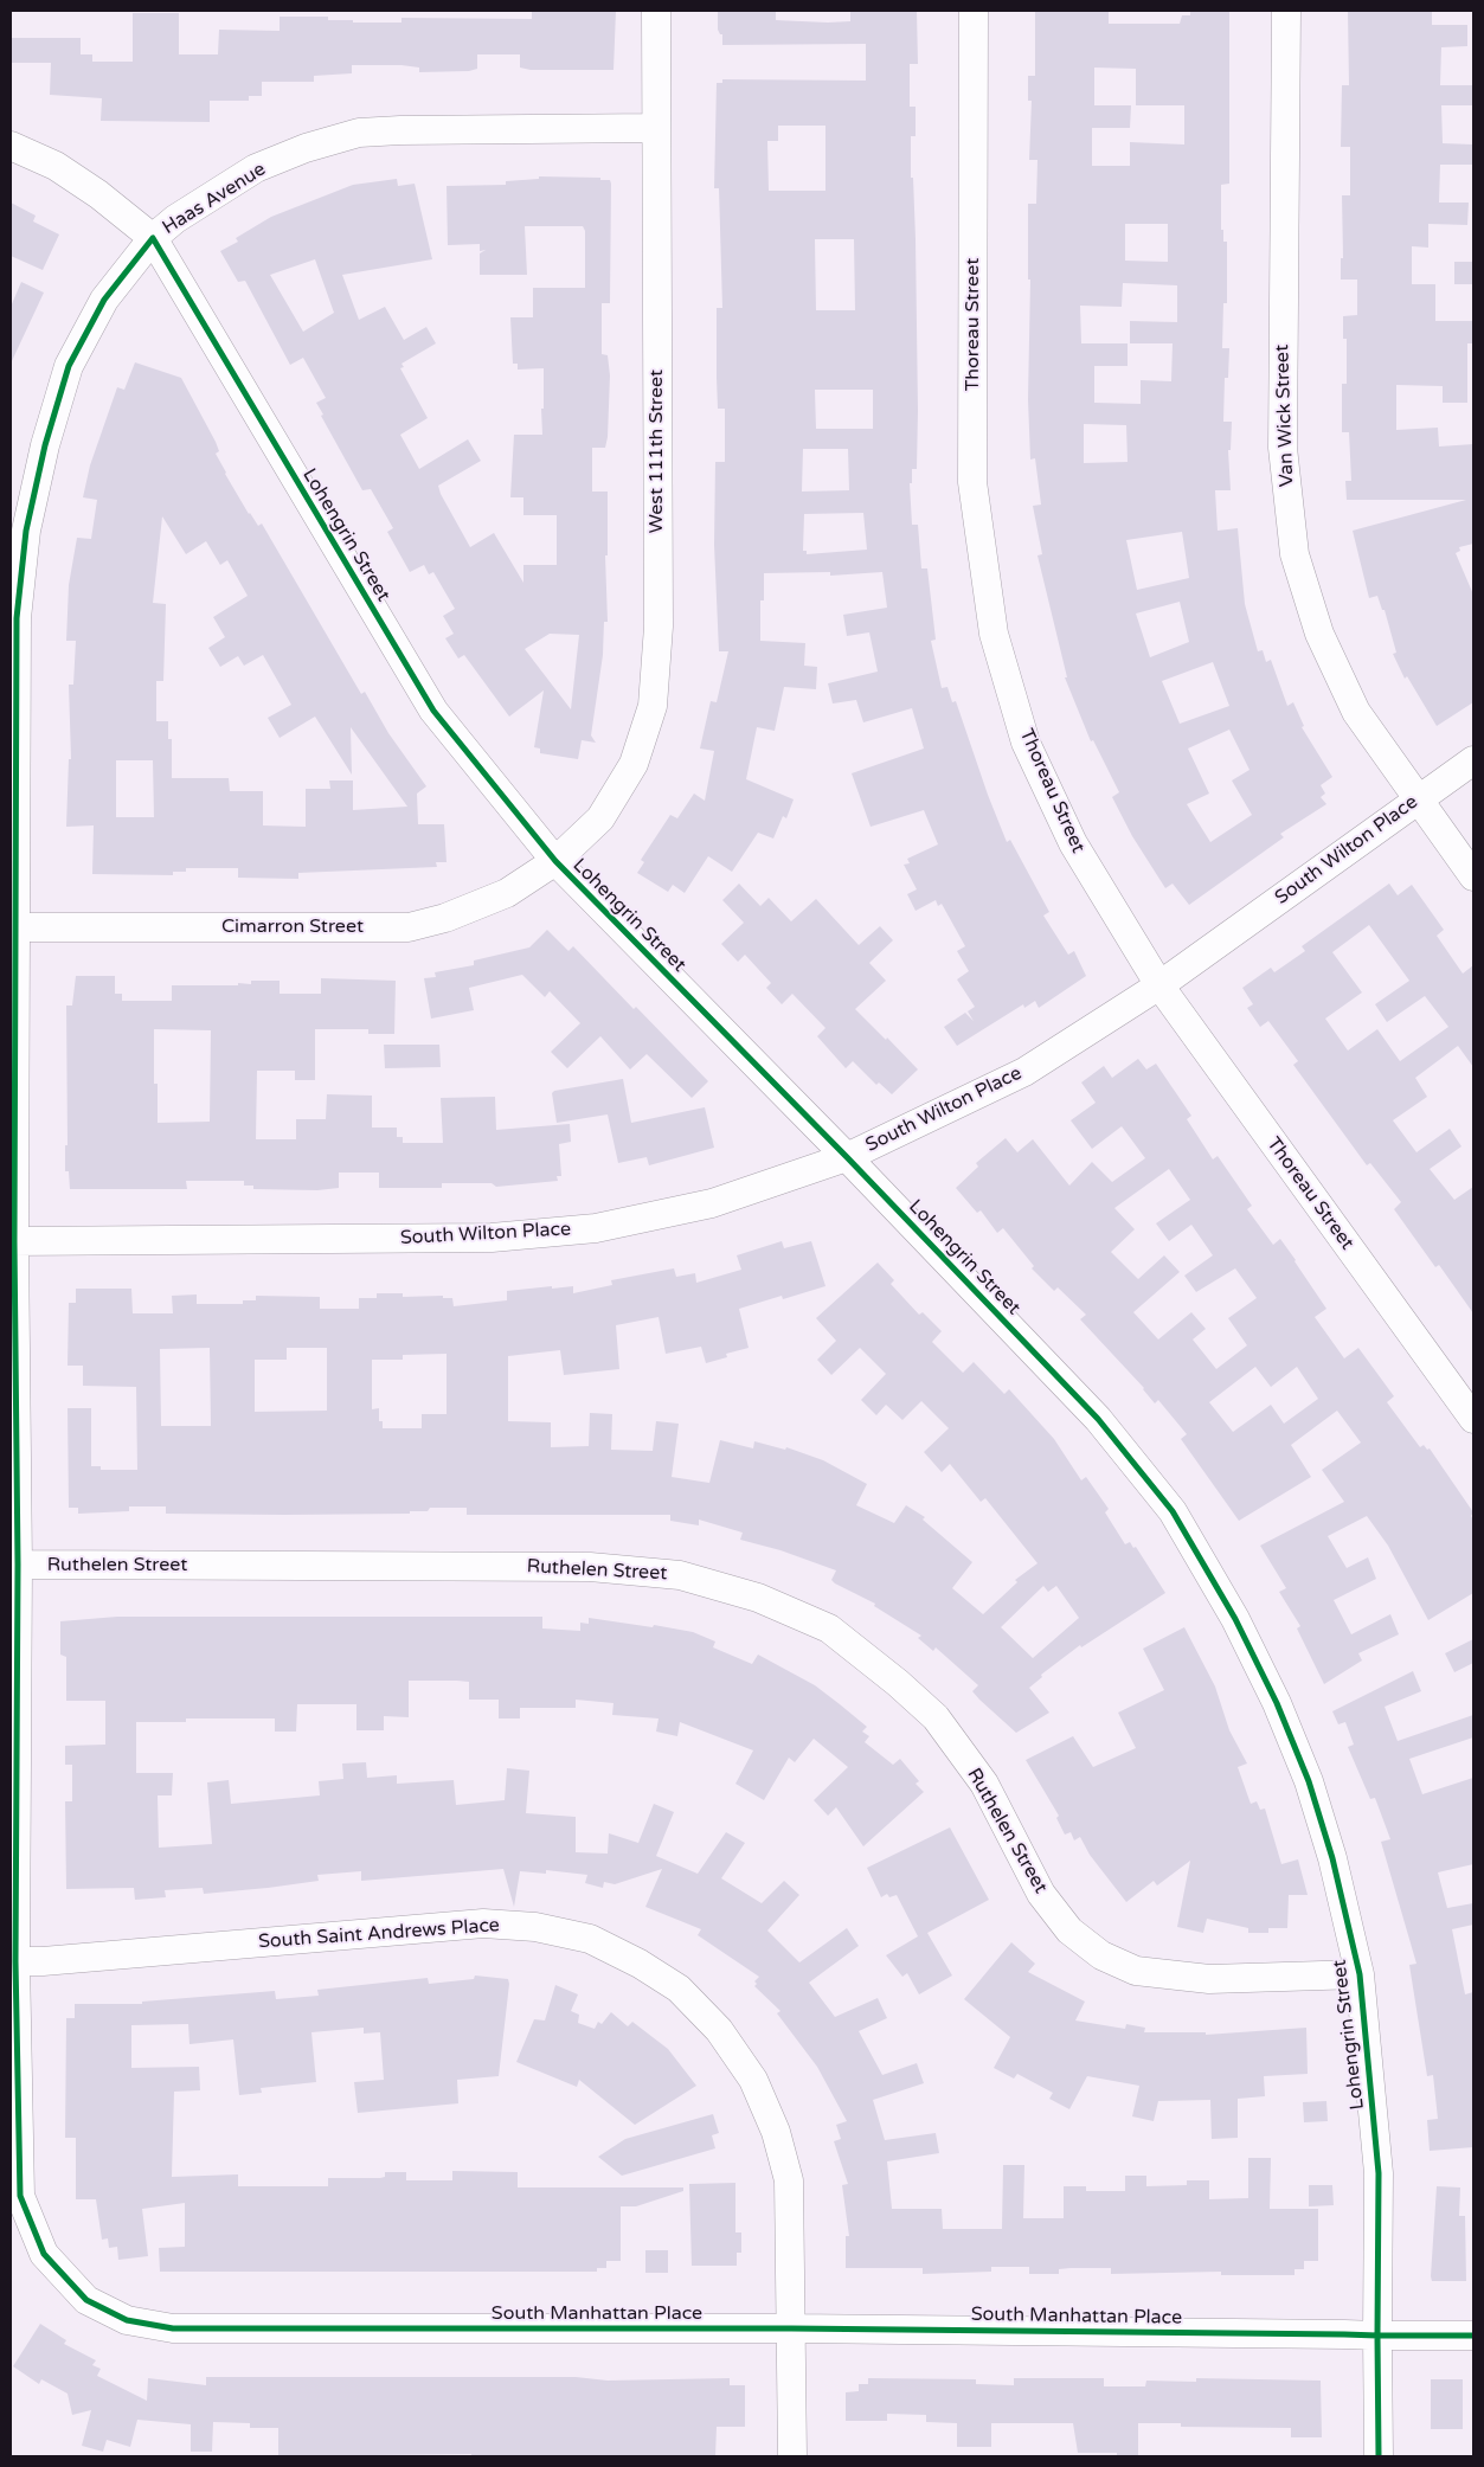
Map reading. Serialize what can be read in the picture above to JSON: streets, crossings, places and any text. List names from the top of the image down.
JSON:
{
  "streets": {
    "street": [
      "Haas Avenue",
      "Thoreau Street",
      "Van Wick Street",
      "West 111th Street",
      "Lohengrin Street",
      "South Wilton Place",
      "Cimarron Street",
      "Ruthelen Street",
      "South Saint Andrews Place",
      "South Manhattan Place"
    ]
  },
  "crossings": [
    ["Haas Avenue", "West 111th Street"],
    ["Haas Avenue", "Lohengrin Street"],
    ["Haas Avenue", "South Manhattan Place"],
    ["Thoreau Street", "South Wilton Place"],
    ["Van Wick Street", "South Wilton Place"],
    ["West 111th Street", "Lohengrin Street"],
    ["West 111th Street", "Cimarron Street"],
    ["Lohengrin Street", "South Wilton Place"],
    ["Lohengrin Street", "Cimarron Street"],
    ["Lohengrin Street", "Ruthelen Street"],
    ["Lohengrin Street", "South Manhattan Place"],
    ["South Wilton Place", "South Manhattan Place"],
    ["Cimarron Street", "South Manhattan Place"],
    ["Ruthelen Street", "South Manhattan Place"],
    ["South Saint Andrews Place", "South Manhattan Place"]
  ]
}
